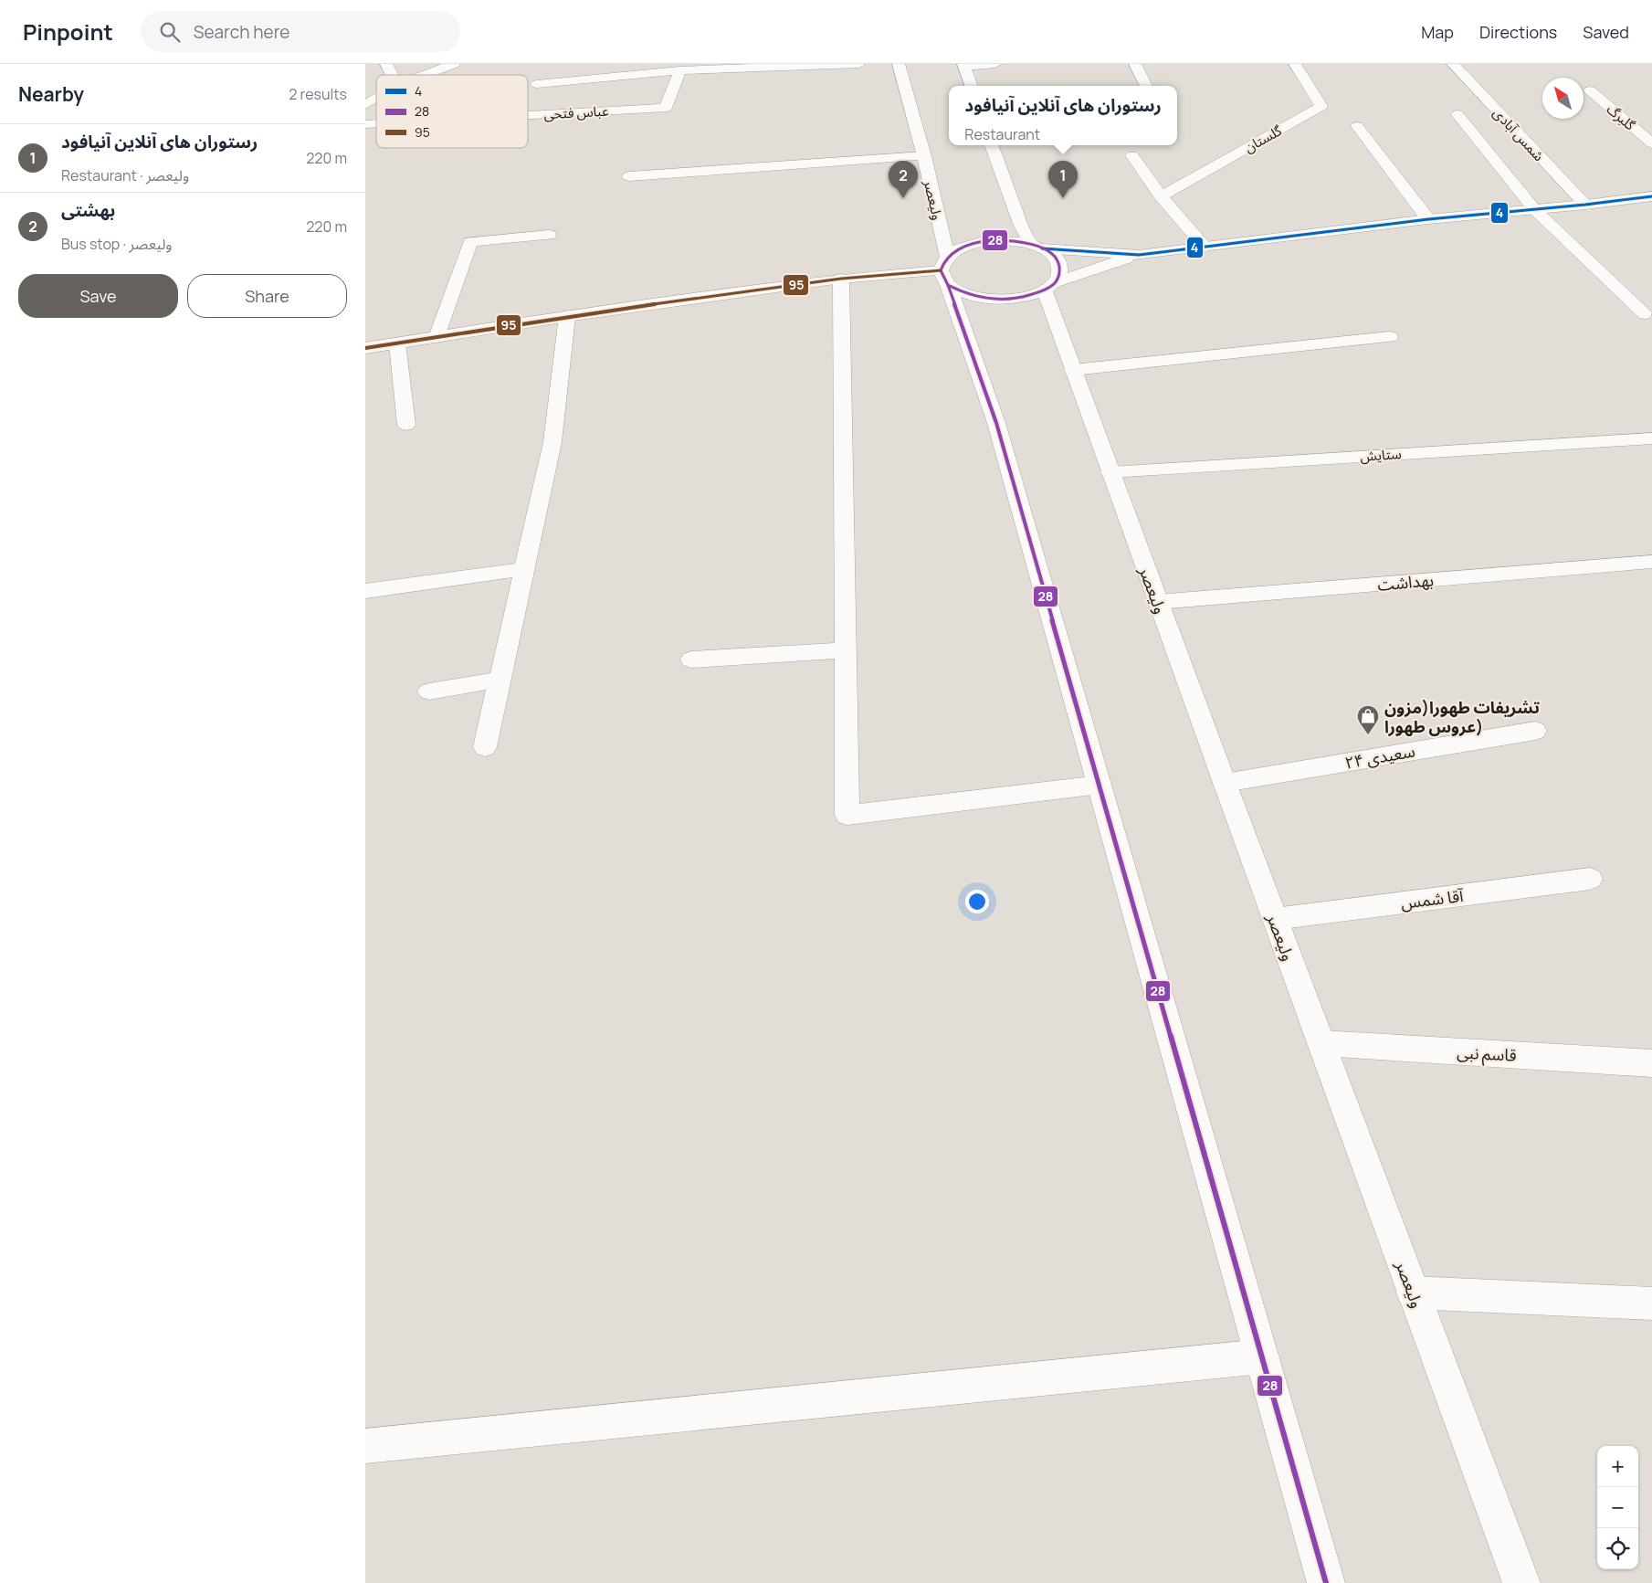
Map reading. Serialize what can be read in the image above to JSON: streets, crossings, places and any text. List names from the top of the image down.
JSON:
{
  "streets": {
    "street": [
      "عباس فتحی",
      "گلبرگ",
      "شمس آبادی",
      "گلستان",
      "ولیعصر",
      "ستایش",
      "بهداشت",
      "۲۴ سعیدی",
      "آقا شمس",
      "قاسم نبی"
    ]
  },
  "crossings": [
    ["ولیعصر", "ستایش"],
    ["ولیعصر", "بهداشت"],
    ["ولیعصر", "۲۴ سعیدی"],
    ["ولیعصر", "آقا شمس"],
    ["ولیعصر", "قاسم نبی"]
  ],
  "places": {
    "shop": ["تشریفات طهورا(مزون عروس طهورا)"]
  },
  "lines": ["transit line 4", "transit line 28", "transit line 95"],
  "legend": ["4", "28", "95"],
  "north": "top left",
  "page": {
    "header": "Pinpoint",
    "search": "Search here",
    "nav": ["Map", "Directions", "Saved"],
    "heading": ["Nearby", "2 results"],
    "popup": ["رستوران های آنلاین آنیافود", "Restaurant"],
    "list": [
      {
        "mark": "1",
        "name": "رستوران های آنلاین آنیافود",
        "note": "Restaurant · ولیعصر",
        "value": "220 m"
      },
      {
        "mark": "2",
        "name": "بهشتی",
        "note": "Bus stop · ولیعصر",
        "value": "220 m"
      }
    ],
    "pins": ["1", "2"],
    "buttons": ["Save", "Share"],
    "map_buttons": ["+", "−"]
  }
}
